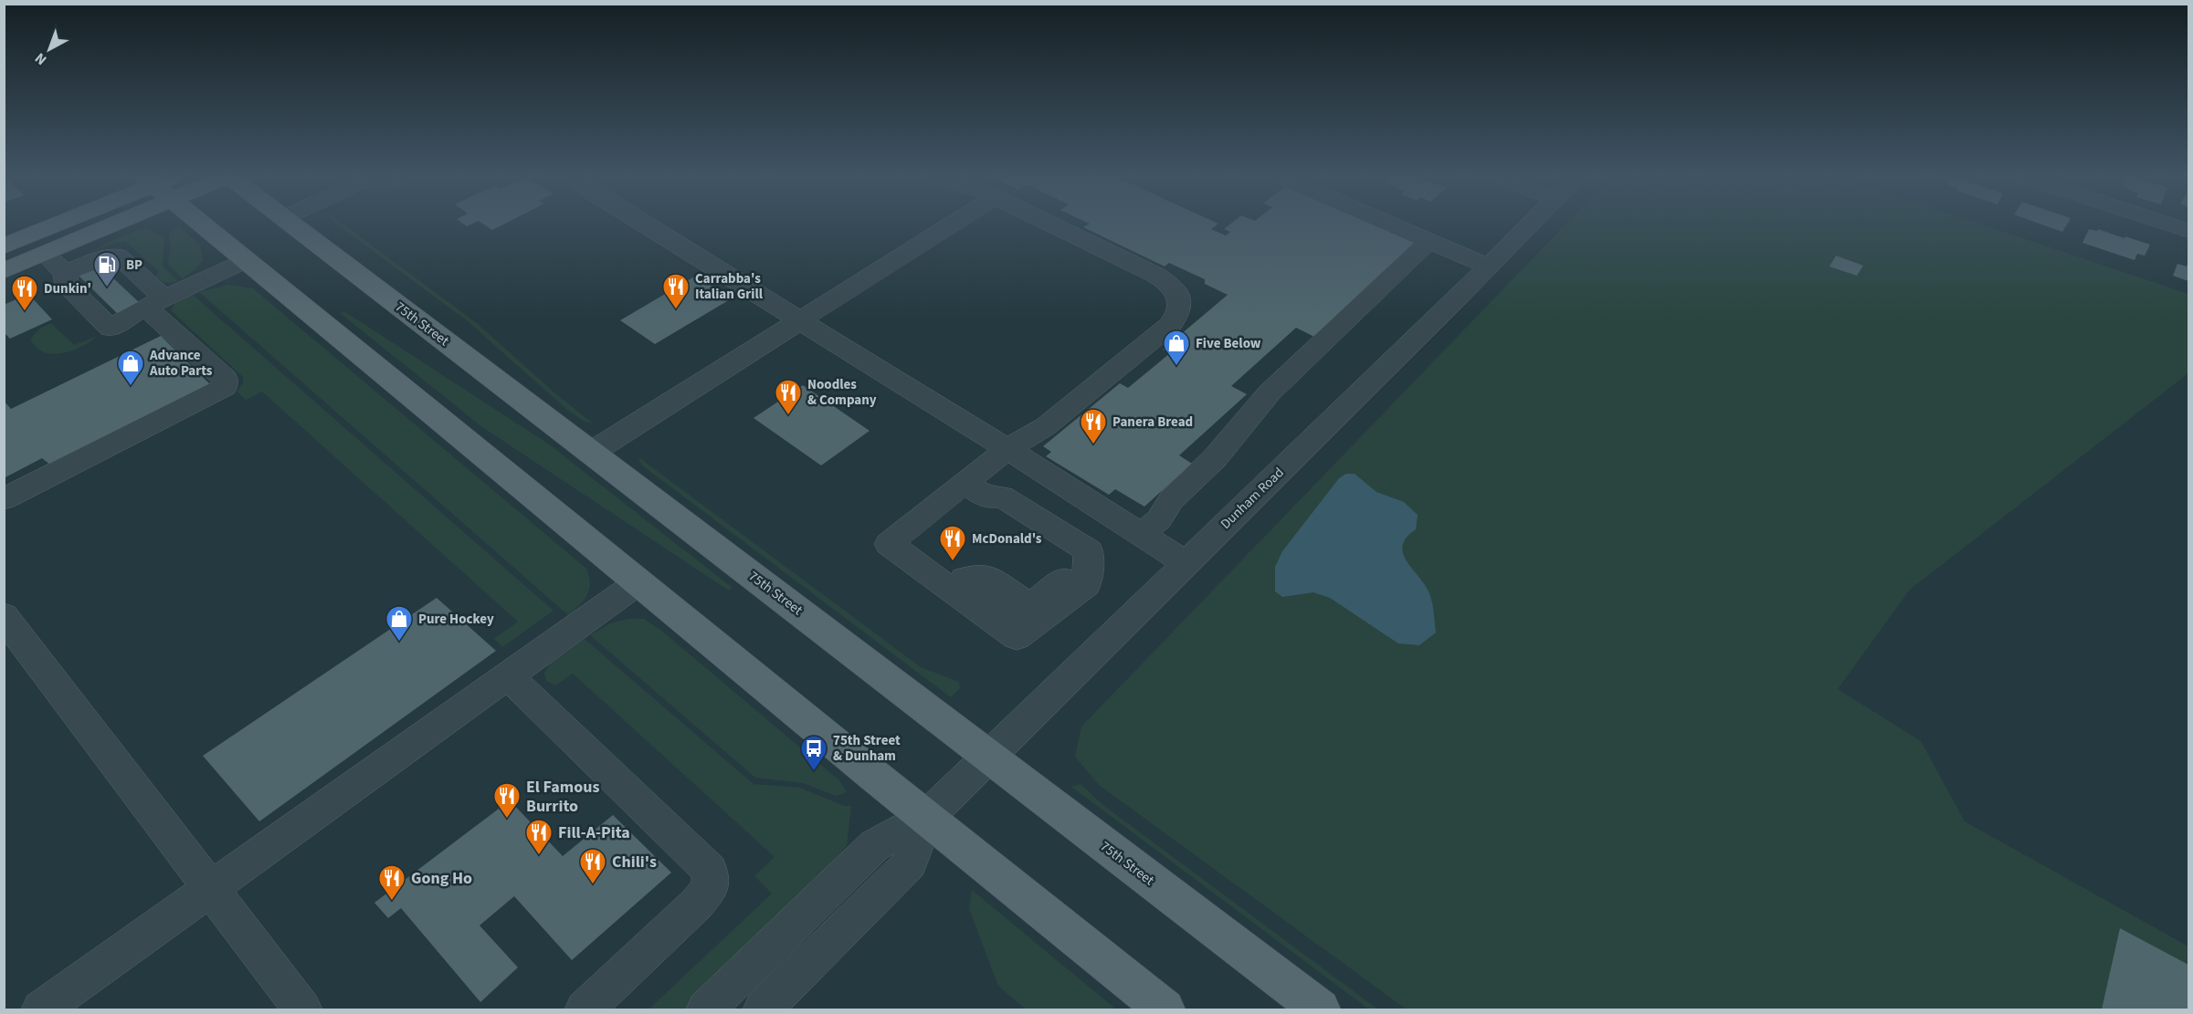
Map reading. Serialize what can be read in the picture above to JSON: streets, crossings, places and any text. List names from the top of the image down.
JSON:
{
  "streets": {
    "main road": ["75th Street"],
    "street": ["Dunham Road"]
  },
  "crossings": [
    ["75th Street", "Dunham Road"]
  ],
  "places": {
    "fuel station": ["BP"],
    "restaurant": [
      "Carrabba's Italian Grill",
      "Dunkin'",
      "Noodles & Company",
      "Panera Bread",
      "McDonald's",
      "El Famous Burrito",
      "Fill-A-Pita",
      "Chili's",
      "Gong Ho"
    ],
    "shop": ["Five Below", "Advance Auto Parts", "Pure Hockey"],
    "bus stop": ["75th Street & Dunham"]
  },
  "north": "bottom left"
}
